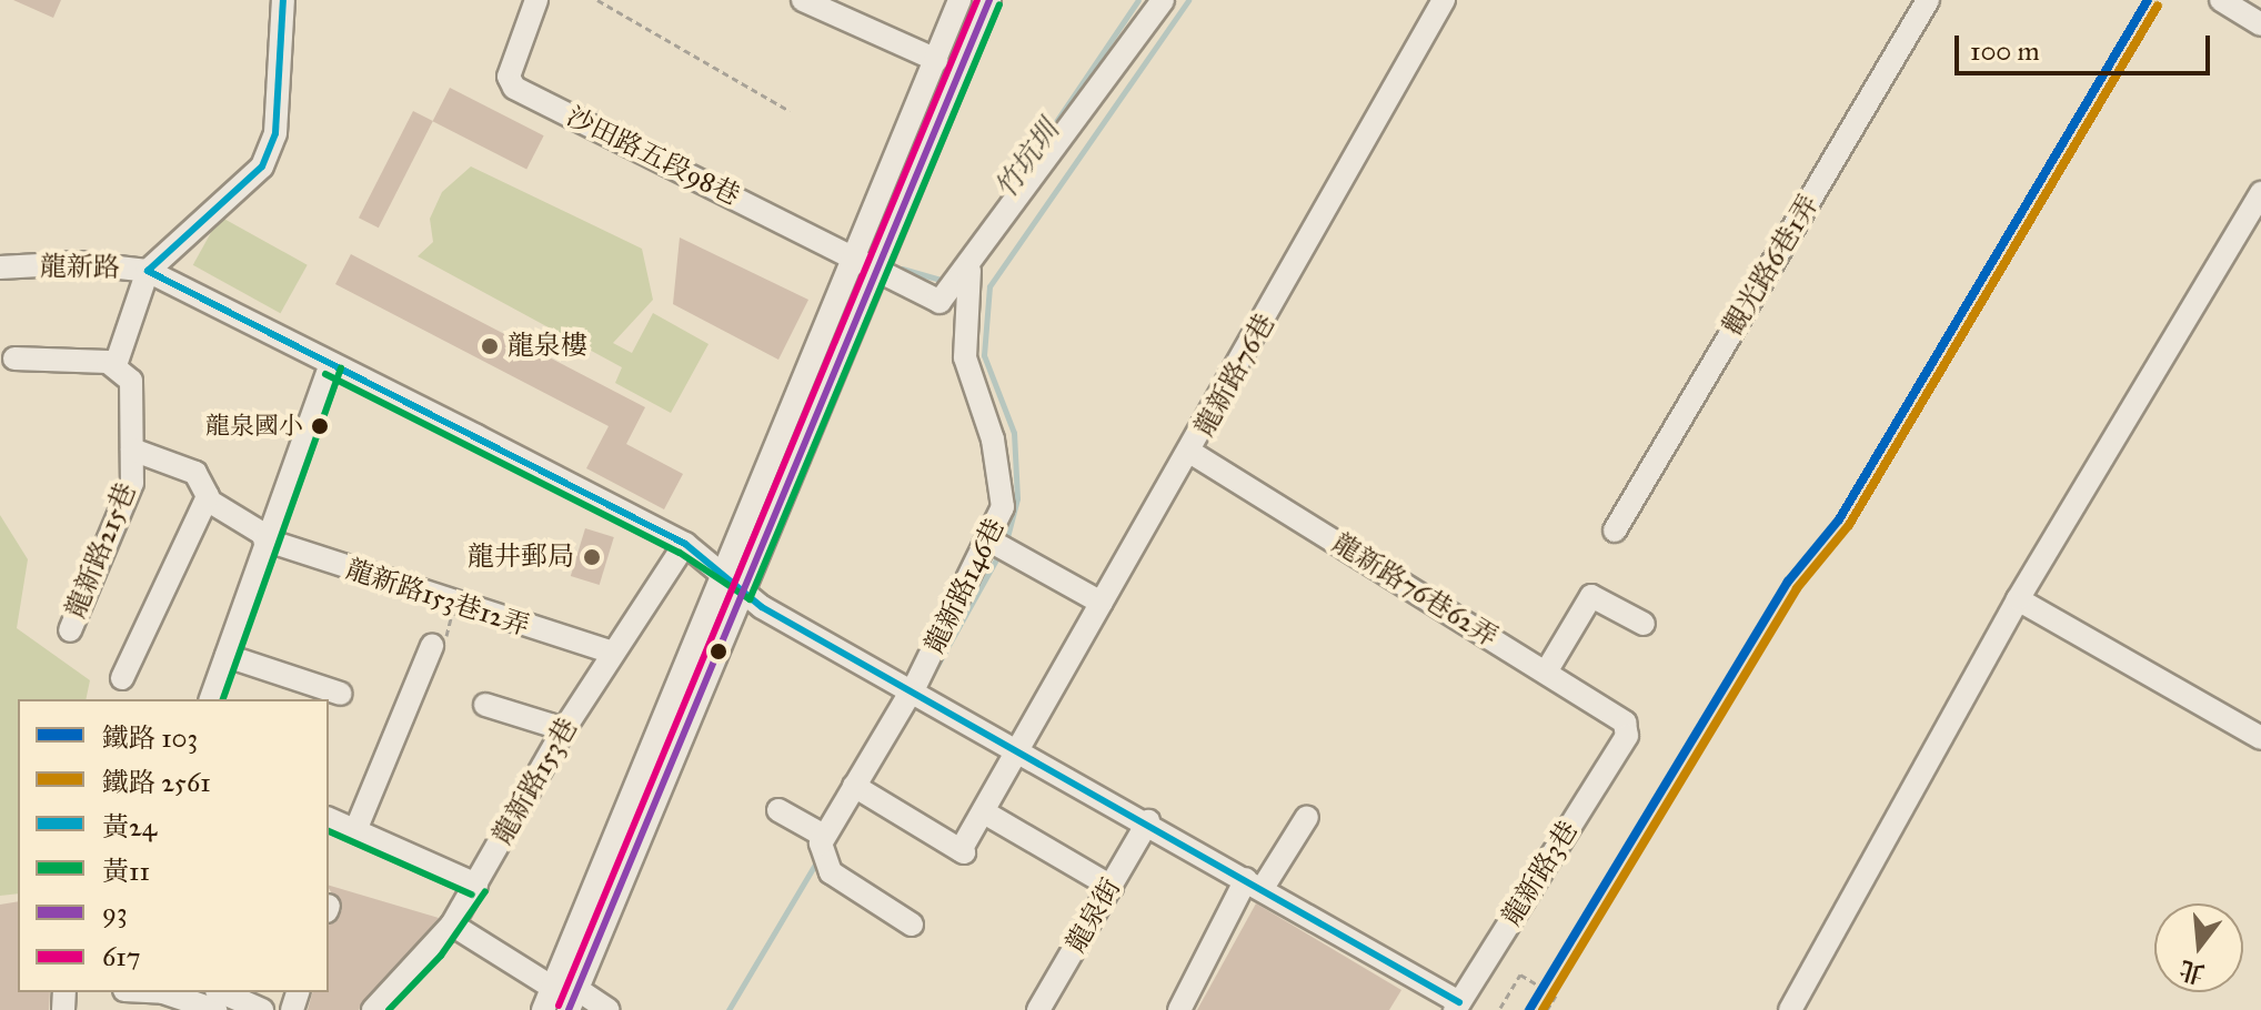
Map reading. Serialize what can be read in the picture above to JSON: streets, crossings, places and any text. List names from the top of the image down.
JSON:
{
  "streets": {
    "street": [
      "沙田路五段98巷",
      "觀光路6巷1弄",
      "龍新路",
      "龍新路76巷",
      "龍新路215巷",
      "龍新路146巷",
      "龍新路76巷62弄",
      "龍新路153巷12弄",
      "龍新路153巷",
      "龍新路3巷",
      "龍泉街"
    ]
  },
  "crossings": [
    ["沙田路五段98巷", "龍新路146巷"],
    ["龍新路", "龍新路76巷"],
    ["龍新路", "龍新路146巷"],
    ["龍新路", "龍新路153巷"],
    ["龍新路", "龍新路3巷"],
    ["龍新路", "龍泉街"],
    ["龍新路76巷", "龍新路146巷"],
    ["龍新路76巷", "龍新路76巷62弄"],
    ["龍新路215巷", "龍新路153巷12弄"],
    ["龍新路76巷62弄", "龍新路3巷"],
    ["龍新路153巷12弄", "龍新路153巷"]
  ],
  "water": ["竹坑圳"],
  "places": ["龍泉樓", "龍泉國小", "龍井郵局"],
  "lines": [
    "rail line 103",
    "transit line 黃24",
    "transit line 93",
    "transit line 617",
    "transit line 黃11",
    "rail line 2561"
  ],
  "legend": [
    "鐵路 103",
    "鐵路 2561",
    "黃24",
    "黃11",
    "93",
    "617"
  ],
  "scale_bar": "100 m",
  "north": "bottom"
}
